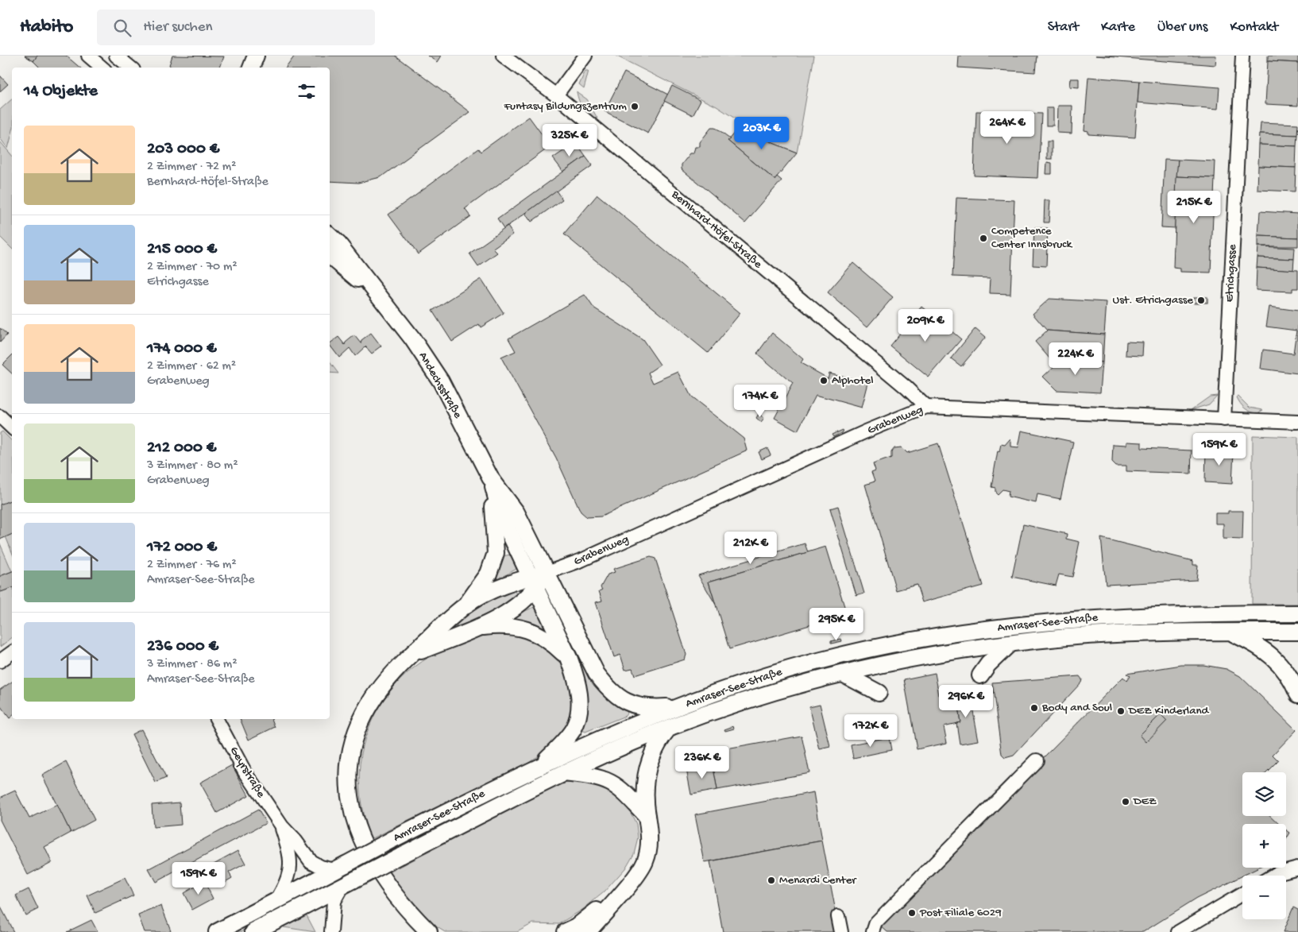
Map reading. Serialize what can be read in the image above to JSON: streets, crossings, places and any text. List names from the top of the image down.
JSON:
{
  "streets": {
    "main road": ["Andechsstraße", "Amraser-See-Straße"],
    "street": [
      "Bernhard-Höfel-Straße",
      "Etrichgasse",
      "Grabenweg",
      "Geyrstraße"
    ]
  },
  "crossings": [
    ["Bernhard-Höfel-Straße", "Grabenweg"],
    ["Etrichgasse", "Grabenweg"],
    ["Andechsstraße", "Grabenweg"],
    ["Andechsstraße", "Amraser-See-Straße"],
    ["Amraser-See-Straße", "Geyrstraße"]
  ],
  "places": [
    "Funtasy Bildungszentrum",
    "Competence Center Innsbruck",
    "Ust. Etrichgasse",
    "Alphotel",
    "Body and Soul",
    "DEZ Kinderland",
    "DEZ",
    "Menardi Center",
    "Post Filiale 6029"
  ],
  "page": {
    "header": "Habito",
    "search": "Hier suchen",
    "nav": [
      "Start",
      "Karte",
      "Über uns",
      "Kontakt"
    ],
    "heading": "14 Objekte",
    "price": [
      "264K €",
      "203K €",
      "325K €",
      "215K €",
      "209K €",
      "224K €",
      "174K €",
      "159K €",
      "212K €",
      "295K €",
      "296K €",
      "172K €",
      "236K €",
      "159K €"
    ],
    "list": [
      {
        "name": "203 000 €",
        "note": "2 Zimmer · 72 m² · Bernhard-Höfel-Straße"
      },
      {
        "name": "215 000 €",
        "note": "2 Zimmer · 70 m² · Etrichgasse"
      },
      {
        "name": "174 000 €",
        "note": "2 Zimmer · 62 m² · Grabenweg"
      },
      {
        "name": "212 000 €",
        "note": "3 Zimmer · 80 m² · Grabenweg"
      },
      {
        "name": "172 000 €",
        "note": "2 Zimmer · 76 m² · Amraser-See-Straße"
      },
      {
        "name": "236 000 €",
        "note": "3 Zimmer · 86 m² · Amraser-See-Straße"
      }
    ],
    "map_buttons": ["+", "−"]
  }
}
